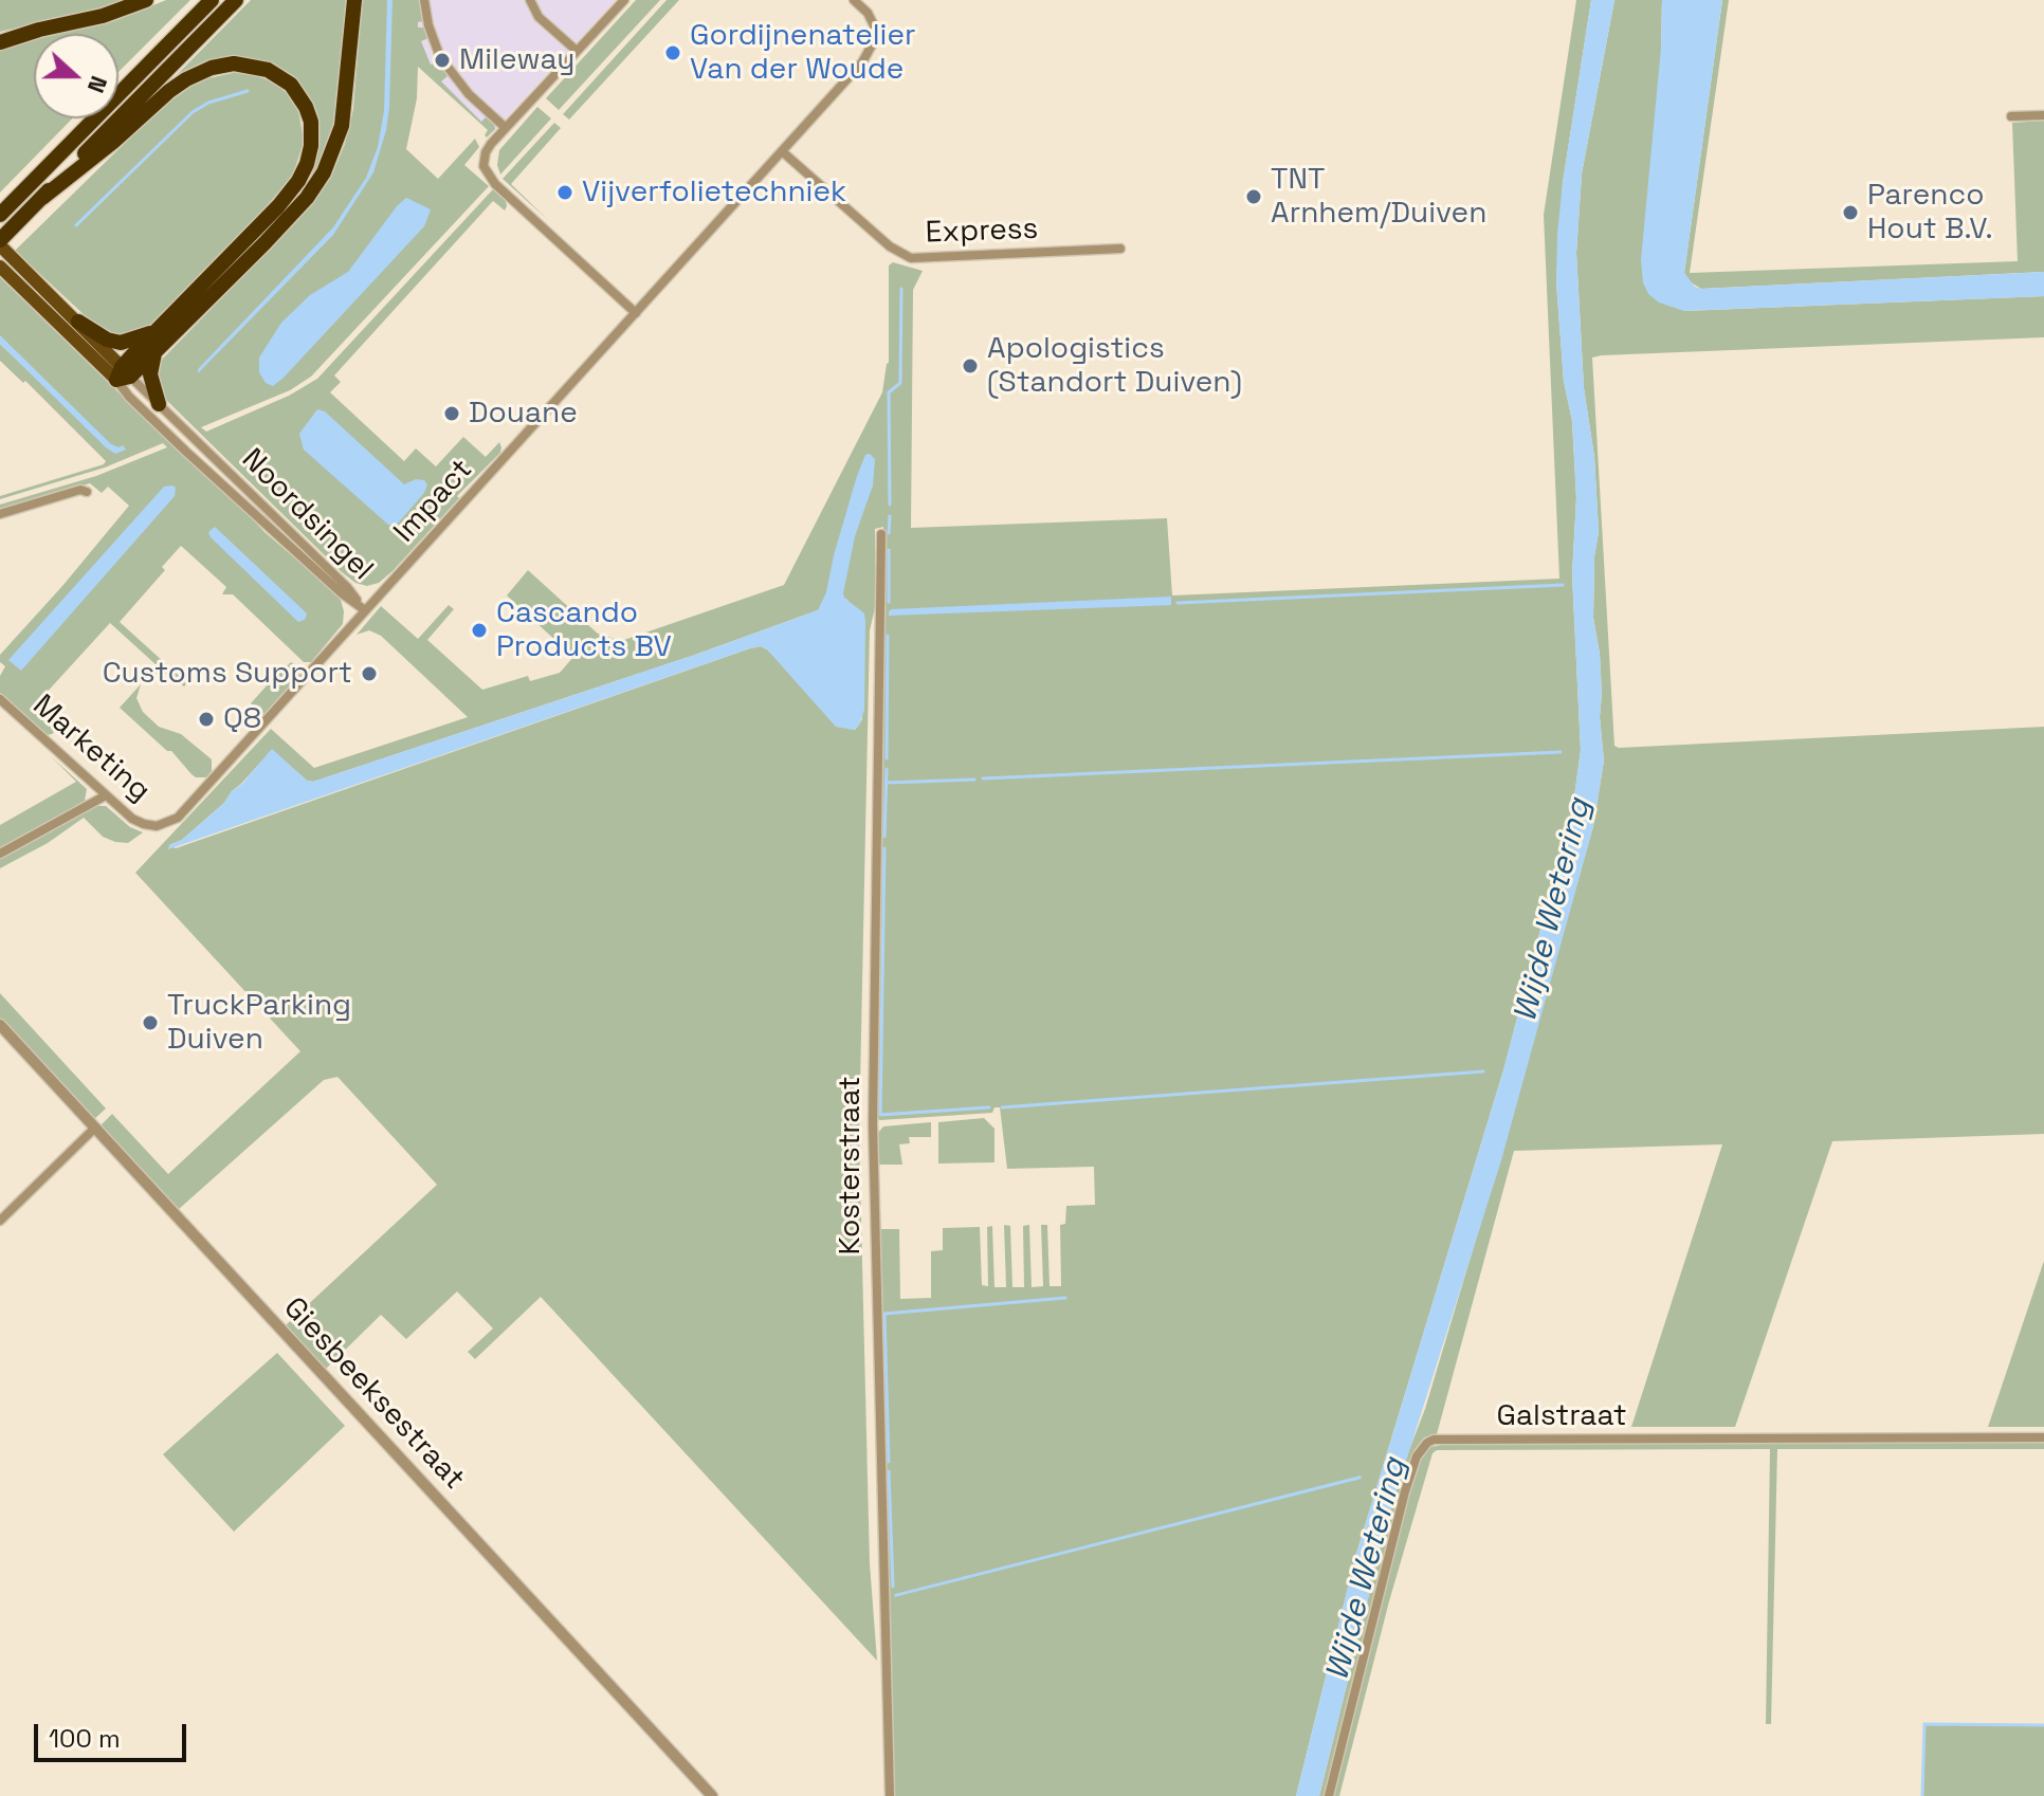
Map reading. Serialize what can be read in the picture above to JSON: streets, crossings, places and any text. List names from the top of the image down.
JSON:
{
  "streets": {
    "main road": ["Noordsingel"],
    "street": [
      "Express",
      "Impact",
      "Marketing",
      "Kosterstraat",
      "Giesbeeksestraat",
      "Galstraat"
    ]
  },
  "crossings": [
    ["Express", "Impact"],
    ["Impact", "Noordsingel"],
    ["Impact", "Marketing"],
    ["Noordsingel", "Marketing"]
  ],
  "water": ["Wijde Wetering"],
  "places": [
    "Gordijnenatelier Van der Woude",
    "Mileway",
    "Vijverfolietechniek",
    "TNT Arnhem/Duiven",
    "Parenco Hout B.V.",
    "Apologistics (Standort Duiven)",
    "Douane",
    "Cascando Products BV",
    "Customs Support",
    "Q8",
    "TruckParking Duiven"
  ],
  "scale_bar": "100 m",
  "north": "right"
}
